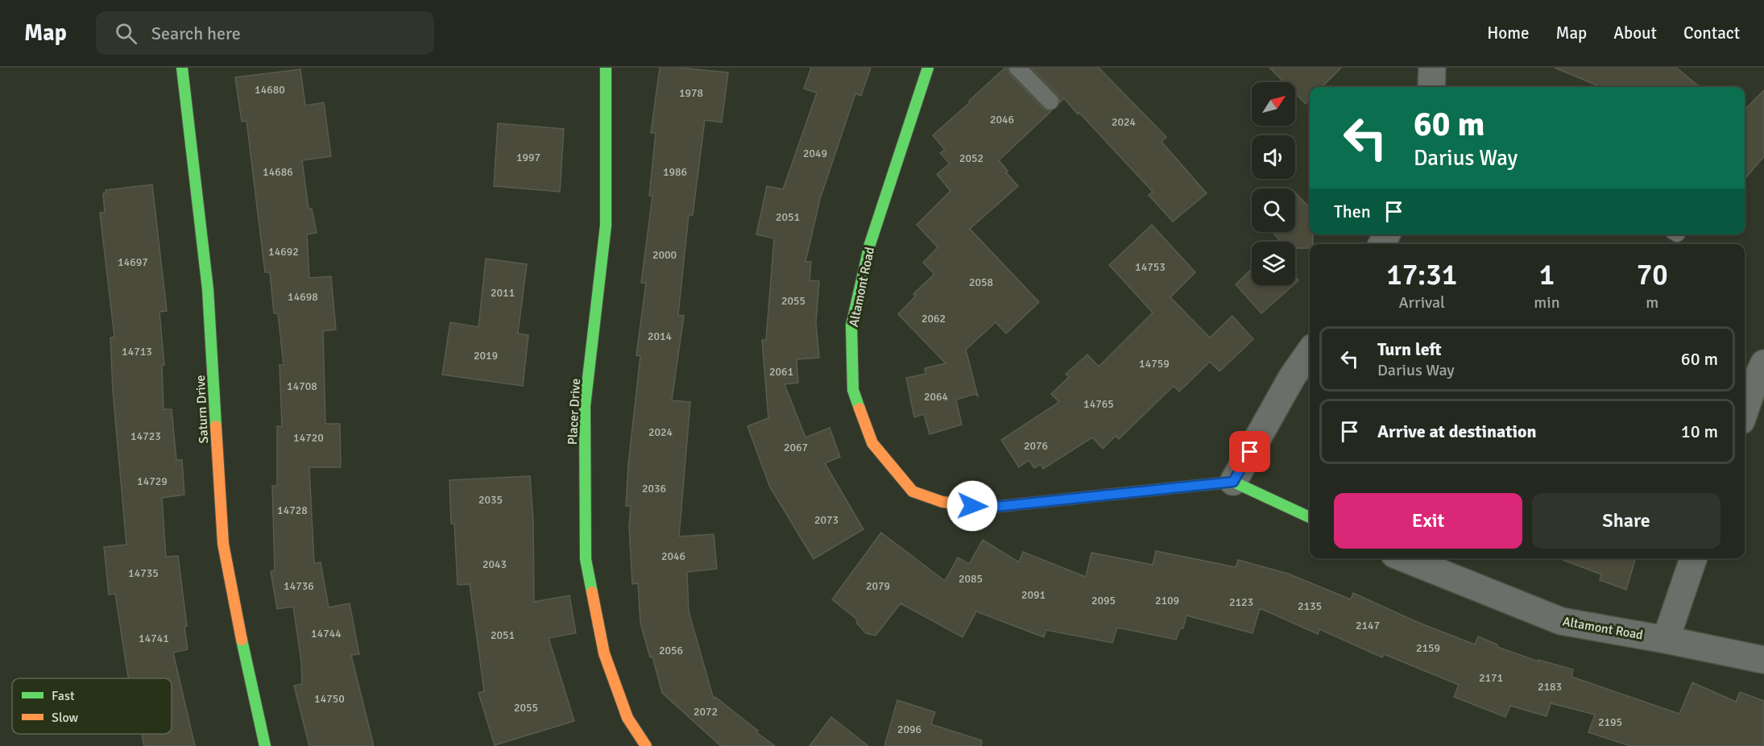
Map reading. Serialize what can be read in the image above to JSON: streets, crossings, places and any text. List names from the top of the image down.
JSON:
{
  "streets": {
    "street": ["Altamont Road", "Saturn Drive", "Placer Drive"]
  },
  "house_numbers": [
    "14680",
    "1978",
    "2046",
    "2024",
    "2049",
    "1997",
    "2052",
    "14686",
    "1986",
    "2051",
    "14692",
    "2000",
    "14697",
    "14753",
    "2058",
    "2011",
    "14698",
    "2055",
    "2062",
    "2014",
    "14713",
    "2019",
    "14759",
    "2061",
    "14708",
    "2064",
    "14765",
    "2024",
    "14723",
    "14720",
    "2076",
    "2067",
    "14729",
    "2036",
    "2035",
    "14728",
    "2073",
    "2046",
    "2043",
    "14735",
    "2085",
    "14736",
    "2079",
    "2091",
    "2095",
    "2109",
    "2123",
    "2135",
    "2147",
    "14744",
    "2051",
    "14741",
    "2159",
    "2056",
    "2171",
    "2183",
    "14750",
    "2055",
    "2072",
    "2195",
    "2096"
  ],
  "legend": ["Fast", "Slow"],
  "north": "top right",
  "page": {
    "header": "Map",
    "search": "Search here",
    "nav": [
      "Home",
      "Map",
      "About",
      "Contact"
    ],
    "turn": ["60 m", "Darius Way"],
    "then": "Then",
    "eta": [
      "17:31",
      "Arrival",
      "1",
      "min",
      "70",
      "m"
    ],
    "list": [
      {
        "name": "Turn left",
        "note": "Darius Way",
        "value": "60 m"
      },
      {
        "name": "Arrive at destination",
        "value": "10 m"
      }
    ],
    "buttons": ["Exit", "Share"]
  }
}
